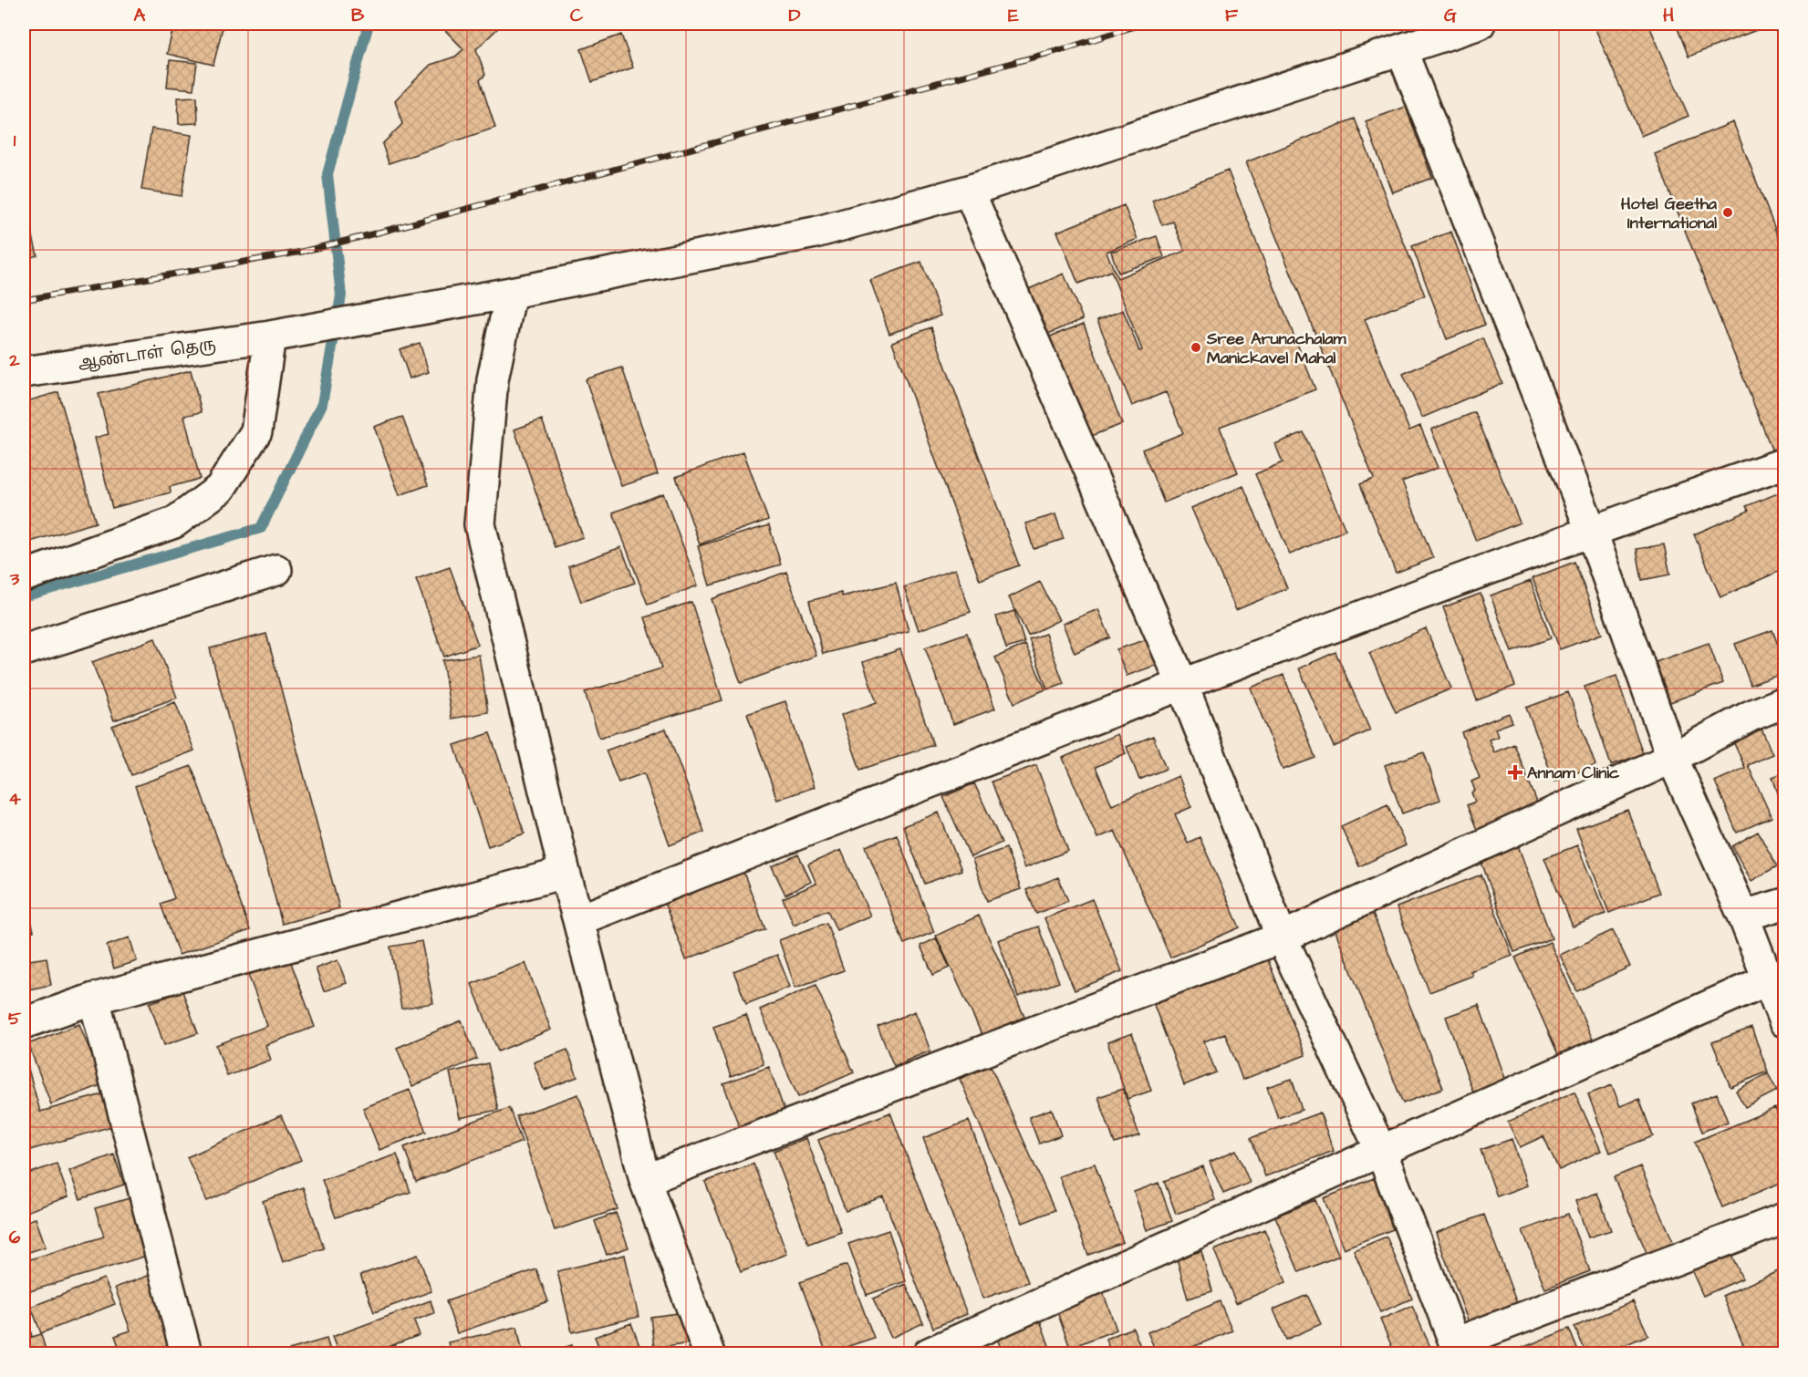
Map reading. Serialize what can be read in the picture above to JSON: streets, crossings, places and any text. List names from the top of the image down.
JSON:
{
  "streets": {
    "street": ["ஆண்டாள் தெரு"]
  },
  "places": {
    "other": ["Hotel Geetha International", "Sree Arunachalam Manickavel Mahal"],
    "health": ["Annam Clinic"]
  },
  "grid": {
    "columns": [
      "A",
      "B",
      "C",
      "D",
      "E",
      "F",
      "G",
      "H"
    ],
    "rows": [
      "1",
      "2",
      "3",
      "4",
      "5",
      "6"
    ]
  }
}
